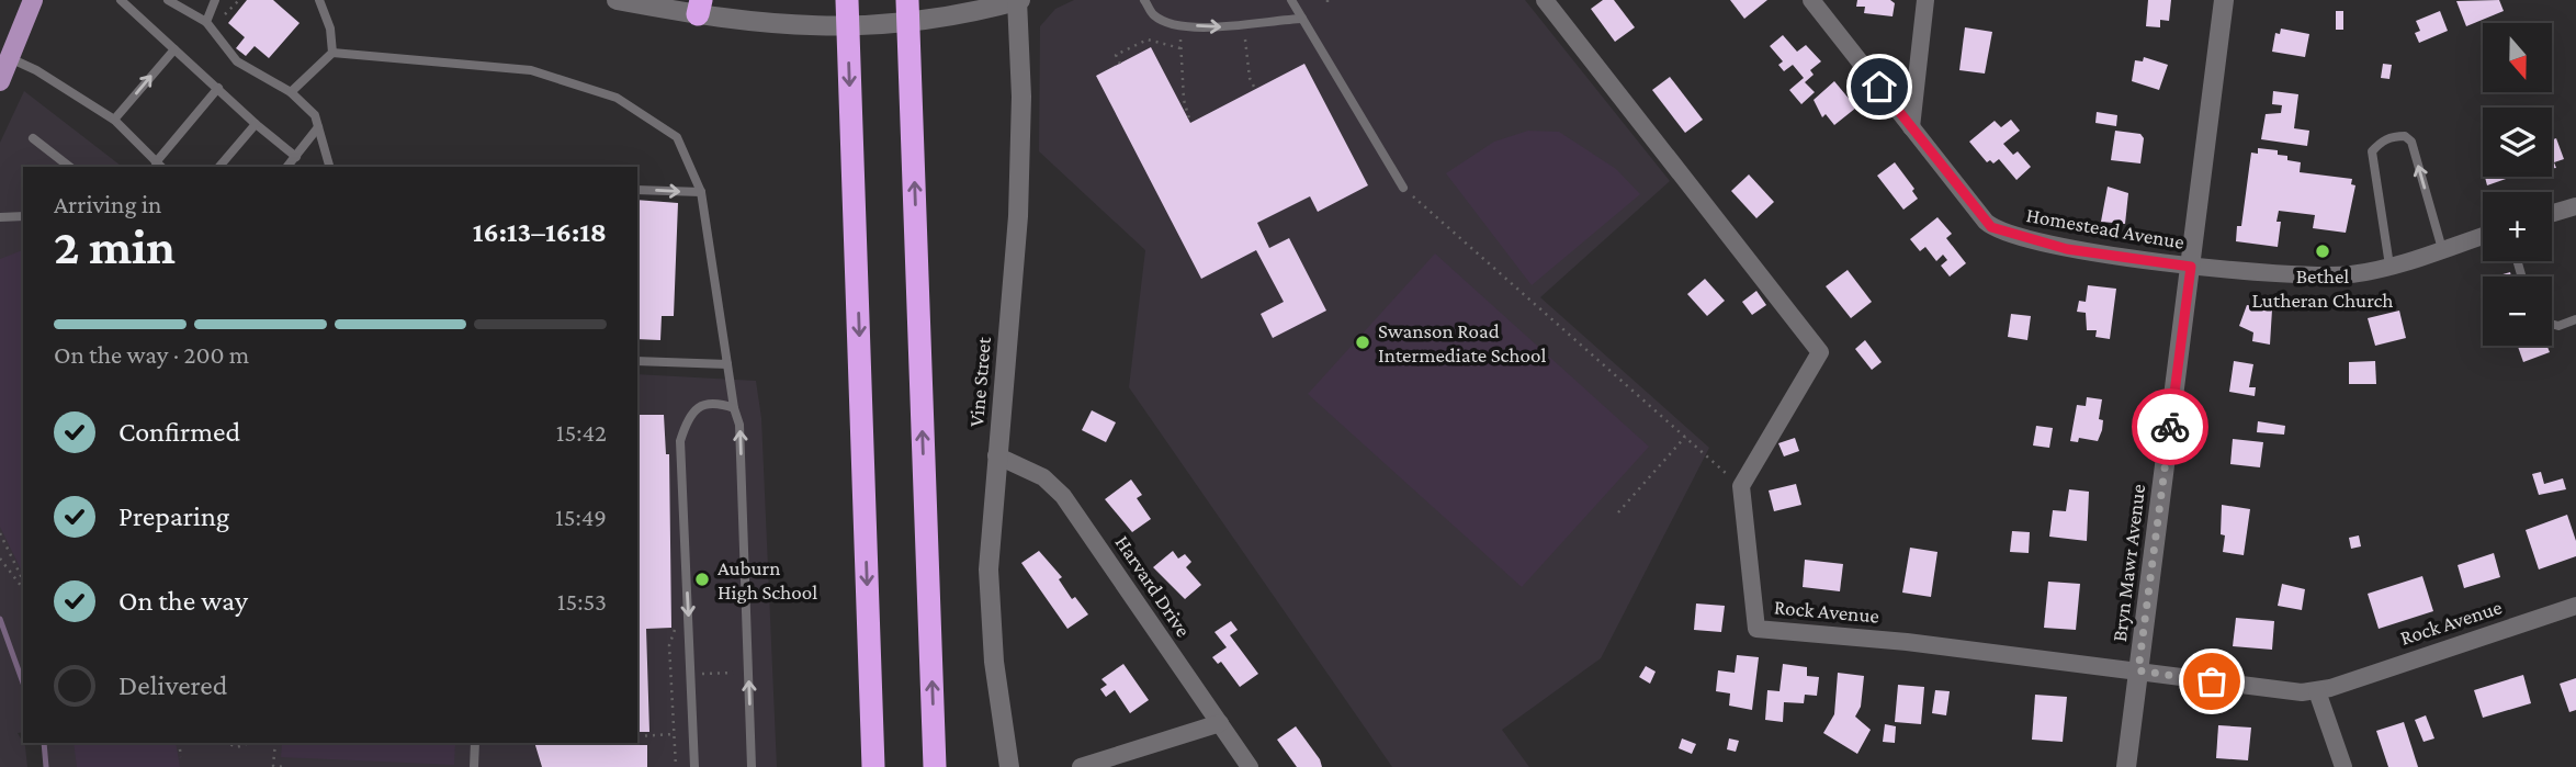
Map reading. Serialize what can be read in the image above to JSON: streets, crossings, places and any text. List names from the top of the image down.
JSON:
{
  "streets": {
    "street": [
      "Homestead Avenue",
      "Vine Street",
      "Bryn Mawr Avenue",
      "Harvard Drive",
      "Rock Avenue"
    ]
  },
  "crossings": [
    ["Homestead Avenue", "Bryn Mawr Avenue"],
    ["Vine Street", "Harvard Drive"],
    ["Bryn Mawr Avenue", "Rock Avenue"]
  ],
  "places": ["Bethel Lutheran Church", "Swanson Road Intermediate School", "Auburn High School"],
  "north": "bottom",
  "page": {
    "map_buttons": ["+", "−"],
    "heading": ["2 min", "Arriving in", "16:13–16:18"],
    "bar": "On the way · 200 m",
    "list": [
      ["Confirmed", "15:42"],
      ["Preparing", "15:49"],
      ["On the way", "15:53"],
      "Delivered"
    ]
  }
}
